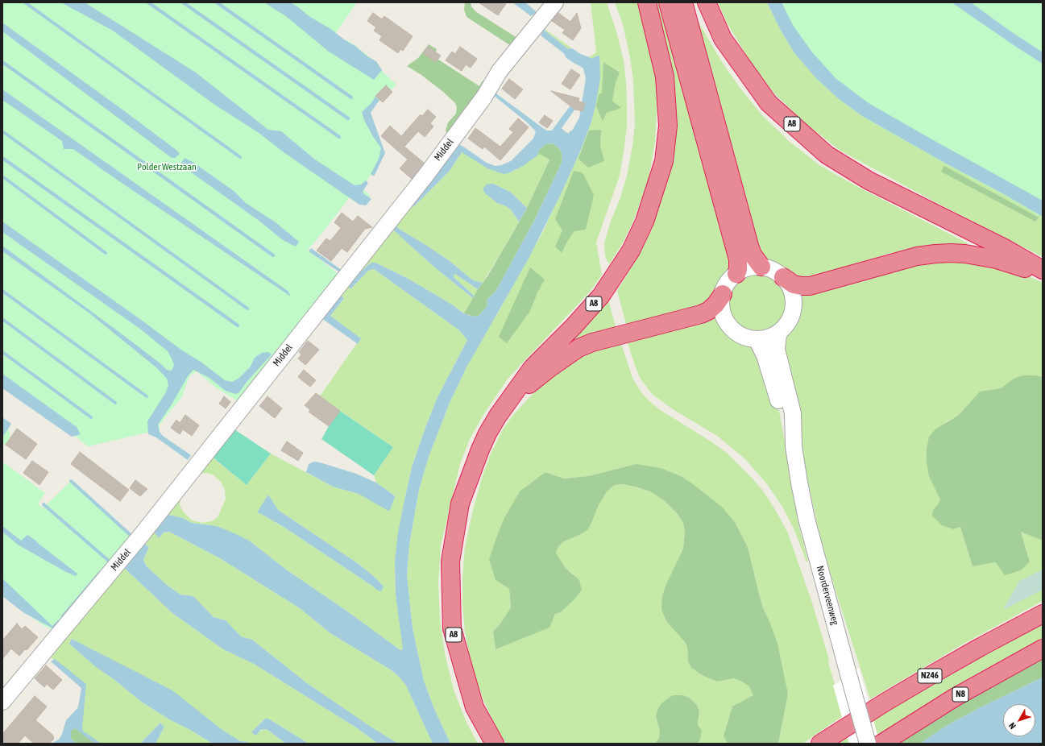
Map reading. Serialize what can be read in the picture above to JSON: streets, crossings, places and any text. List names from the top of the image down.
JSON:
{
  "streets": {
    "highway": ["A8", "N246", "N8"],
    "street": ["Middel", "Noorderveenweg"]
  },
  "crossings": [
    ["A8", "Noorderveenweg"]
  ],
  "parks": ["Polder Westzaan"],
  "north": "bottom left"
}
